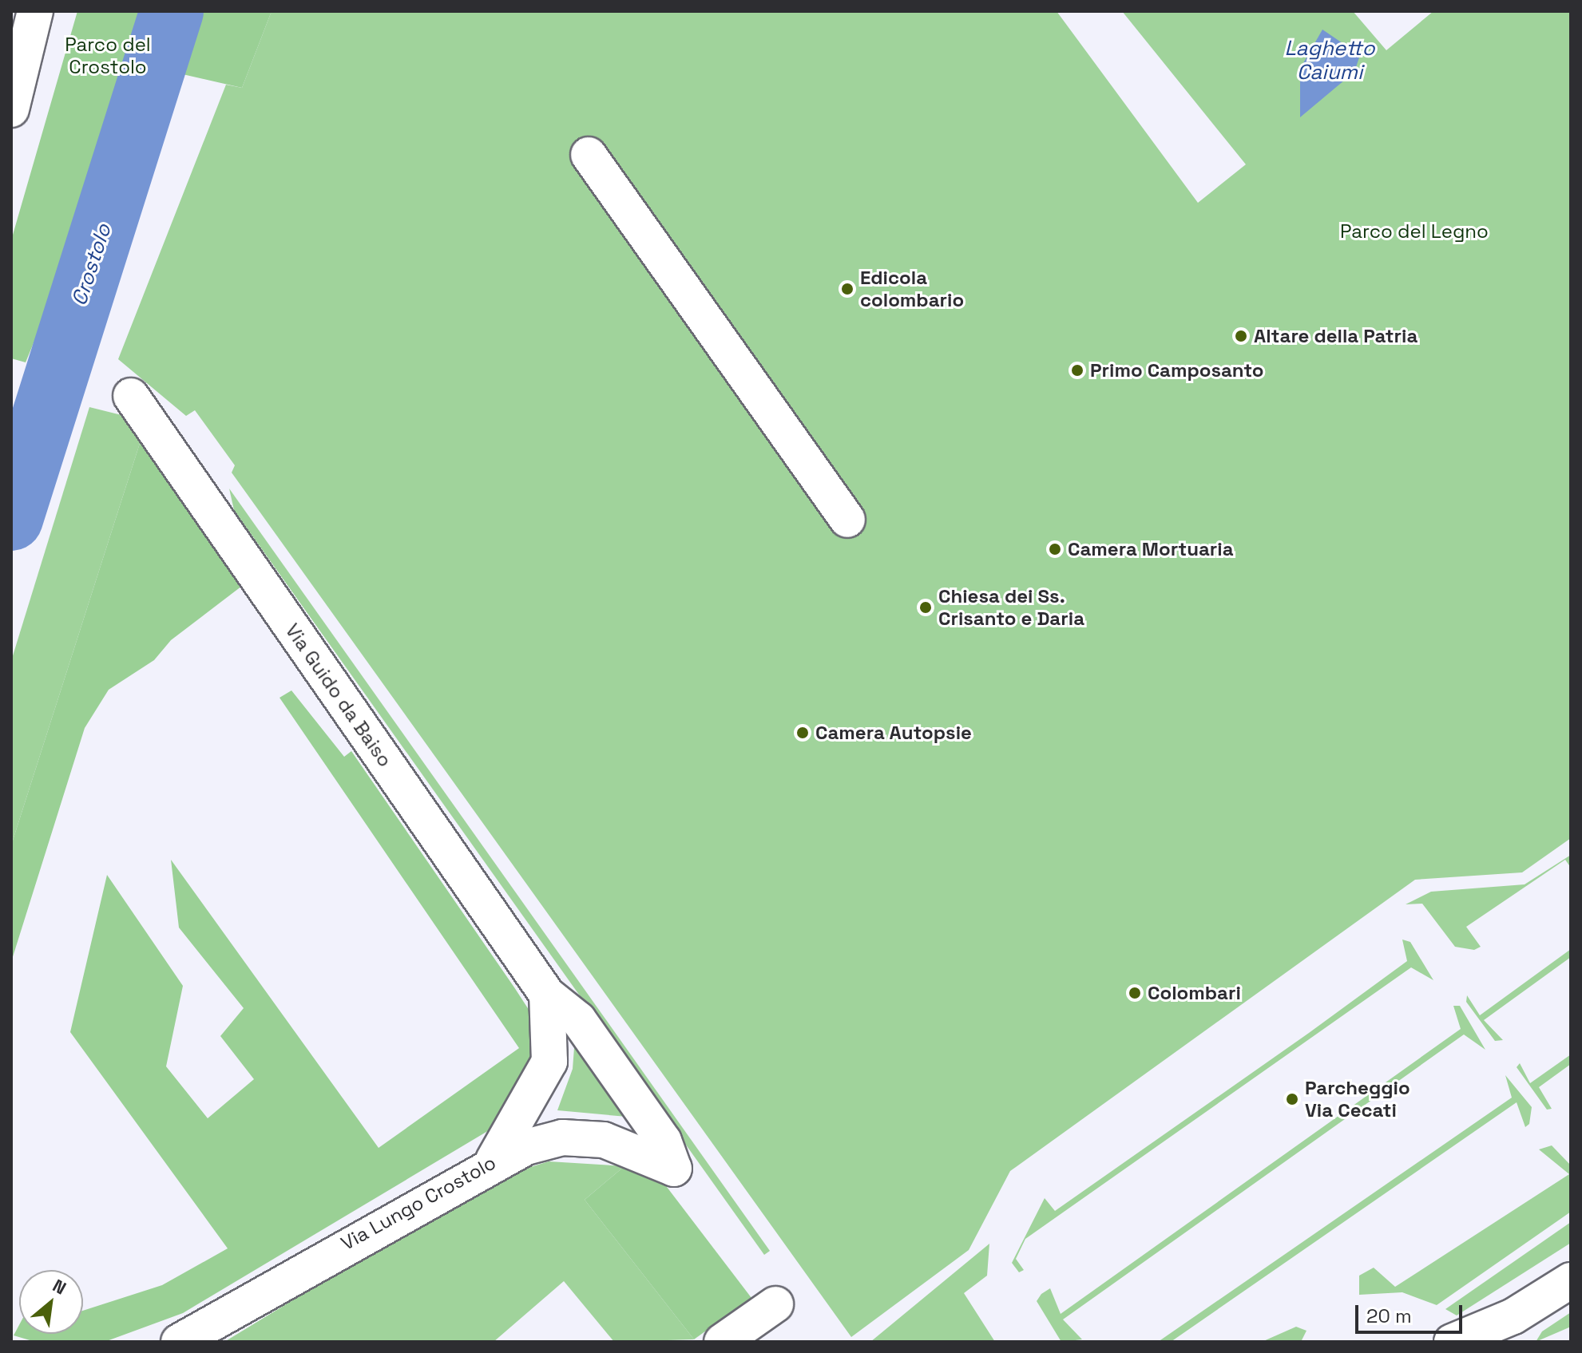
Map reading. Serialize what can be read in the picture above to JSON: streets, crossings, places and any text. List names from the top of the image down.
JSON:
{
  "streets": {
    "street": ["Via Guido da Baiso", "Via Lungo Crostolo"]
  },
  "crossings": [
    ["Via Guido da Baiso", "Via Lungo Crostolo"]
  ],
  "water": ["Laghetto Caiumi", "Crostolo"],
  "parks": ["Parco del Crostolo", "Parco del Legno"],
  "places": [
    "Edicola colombario",
    "Altare della Patria",
    "Primo Camposanto",
    "Camera Mortuaria",
    "Chiesa dei Ss. Crisanto e Daria",
    "Camera Autopsie",
    "Colombari",
    "Parcheggio Via Cecati"
  ],
  "scale_bar": "20 m",
  "north": "top right"
}
